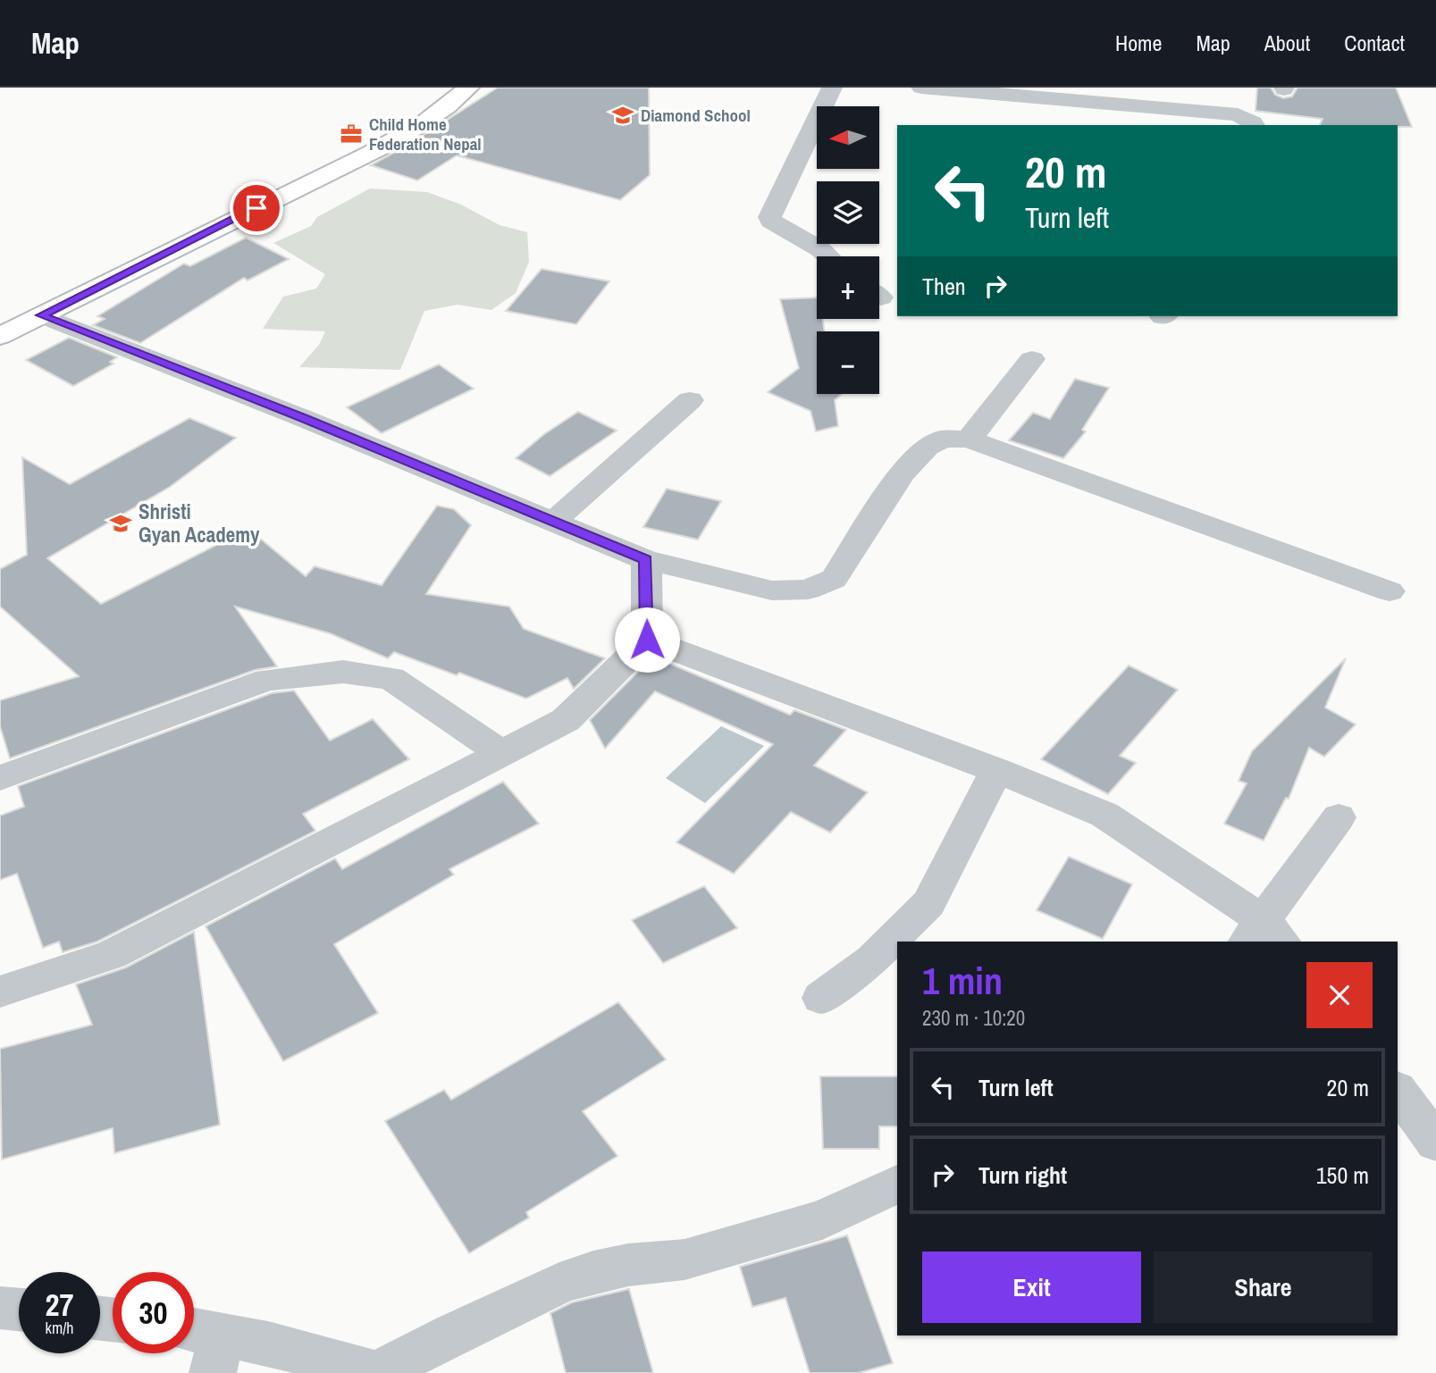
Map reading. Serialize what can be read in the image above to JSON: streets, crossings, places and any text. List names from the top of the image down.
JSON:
{
  "places": {
    "school or university": ["Diamond School", "Shristi Gyan Academy"],
    "office": ["Child Home Federation Nepal"]
  },
  "north": "left",
  "page": {
    "header": "Map",
    "nav": [
      "Home",
      "Map",
      "About",
      "Contact"
    ],
    "map_buttons": ["+", "−"],
    "turn": ["20 m", "Turn left"],
    "then": "Then",
    "heading": ["1 min", "230 m · 10:20"],
    "list": [
      {
        "name": "Turn left",
        "value": "20 m"
      },
      {
        "name": "Turn right",
        "value": "150 m"
      }
    ],
    "buttons": ["Exit", "Share"],
    "speed": "27 km/h",
    "limit": "30"
  }
}
